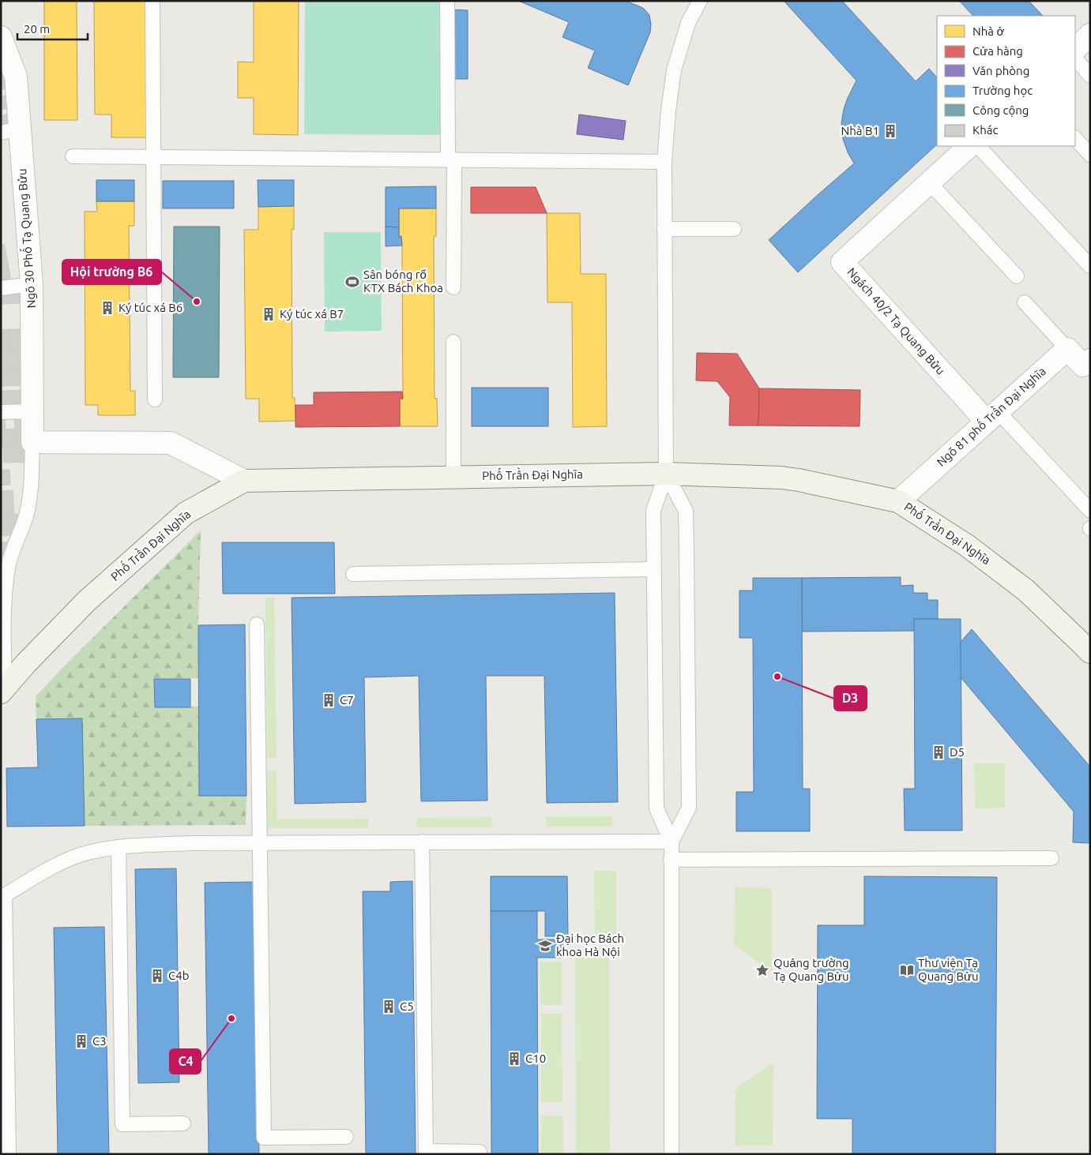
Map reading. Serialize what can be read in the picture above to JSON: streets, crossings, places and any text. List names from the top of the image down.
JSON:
{
  "streets": {
    "street": [
      "Ngõ 30 Phố Tạ Quang Bửu",
      "Ngách 40/2 Tạ Quang Bửu",
      "Ngõ 81 phố Trần Đại Nghĩa",
      "Phố Trần Đại Nghĩa"
    ]
  },
  "crossings": [
    ["Ngõ 30 Phố Tạ Quang Bửu", "Phố Trần Đại Nghĩa"],
    ["Ngách 40/2 Tạ Quang Bửu", "Ngõ 81 phố Trần Đại Nghĩa"],
    ["Ngõ 81 phố Trần Đại Nghĩa", "Phố Trần Đại Nghĩa"]
  ],
  "places": {
    "building": [
      "Nhà B1",
      "Ký túc xá B6",
      "Ký túc xá B7",
      "C7",
      "D5",
      "C4b",
      "C5",
      "C3",
      "C10"
    ],
    "sports": ["Sân bóng rổ KTX Bách Khoa"],
    "other": ["Hội trường B6", "D3", "C4"],
    "school or university": ["Đại học Bách khoa Hà Nội"],
    "place": ["Quảng trường Tạ Quang Bửu"],
    "library": ["Thư viện Tạ Quang Bửu"]
  },
  "legend": [
    "Nhà ở",
    "Cửa hàng",
    "Văn phòng",
    "Trường học",
    "Công cộng",
    "Khác"
  ],
  "scale_bar": "20 m"
}
